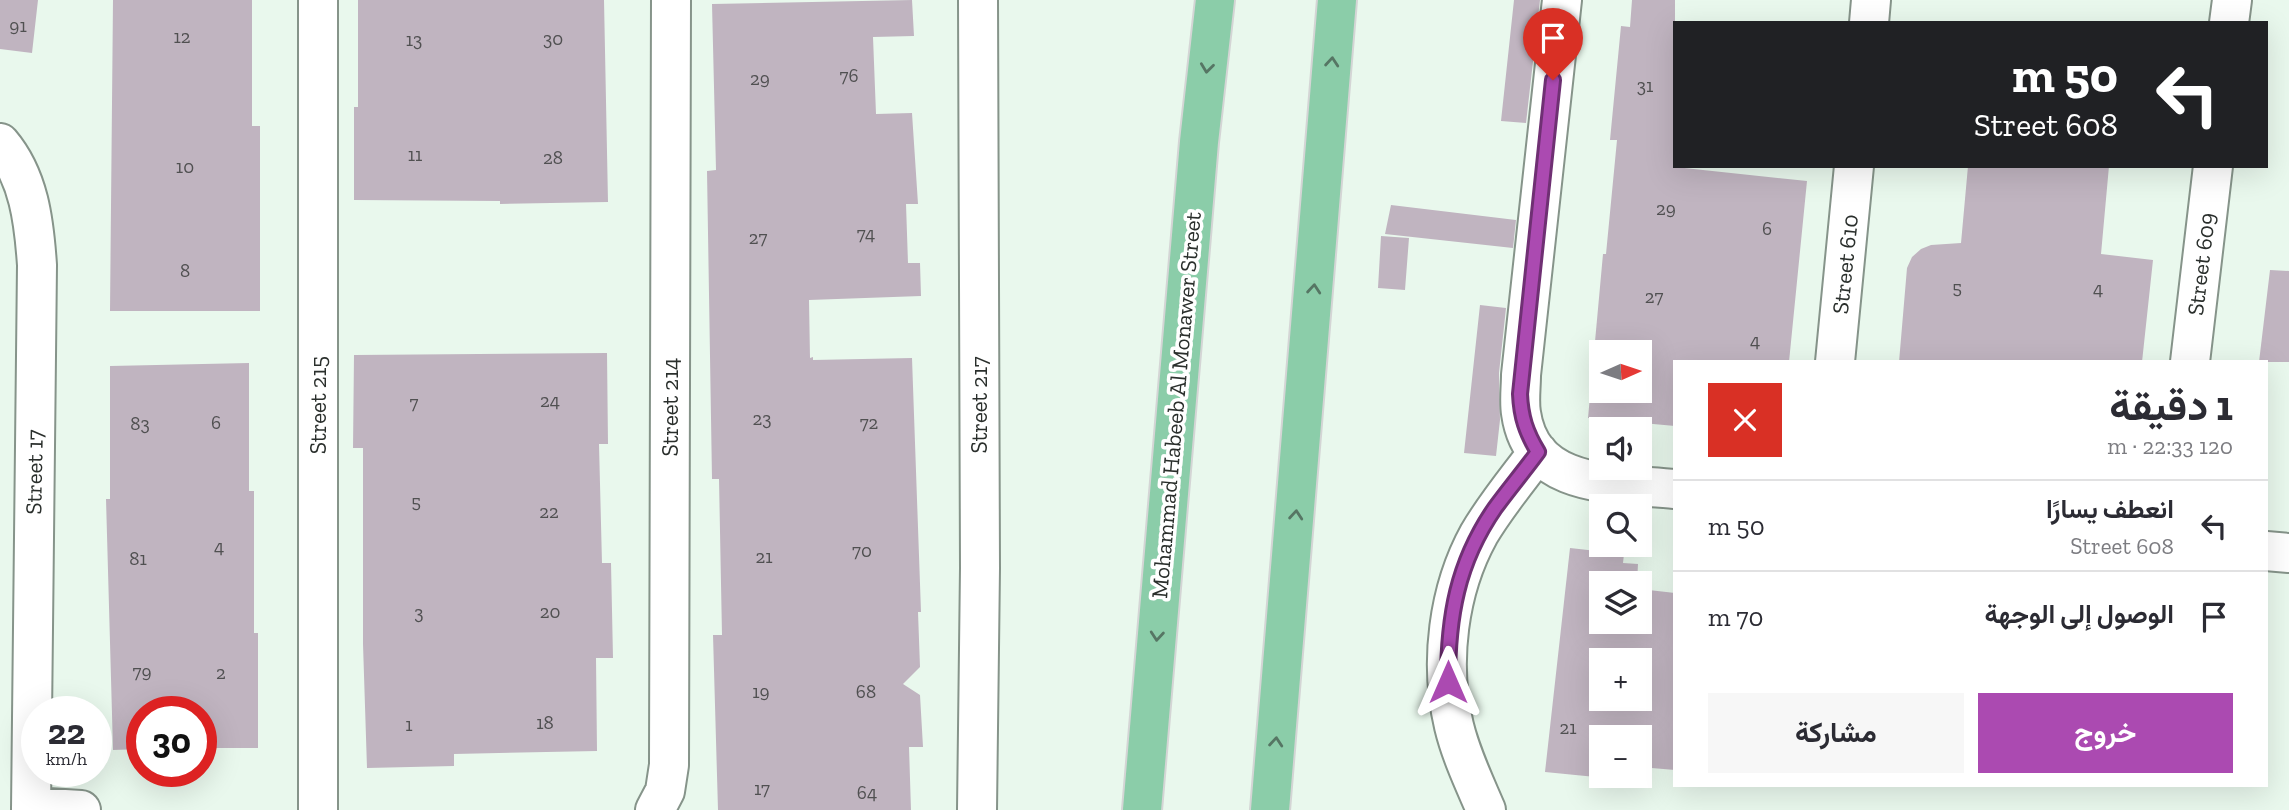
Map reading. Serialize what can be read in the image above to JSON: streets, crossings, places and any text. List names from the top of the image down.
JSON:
{
  "streets": {
    "main road": ["Mohammad Habeeb Al Monawer Street"],
    "street": [
      "Street 610",
      "Street 609",
      "Street 215",
      "Street 217",
      "Street 214",
      "Street 17"
    ]
  },
  "house_numbers": [
    "91",
    "12",
    "30",
    "13",
    "76",
    "29",
    "31",
    "11",
    "28",
    "10",
    "29",
    "6",
    "74",
    "27",
    "8",
    "5",
    "4",
    "27",
    "4",
    "24",
    "7",
    "23",
    "6",
    "72",
    "83",
    "5",
    "22",
    "4",
    "70",
    "21",
    "81",
    "20",
    "3",
    "79",
    "2",
    "19",
    "68",
    "18",
    "1",
    "21",
    "17",
    "64"
  ],
  "north": "right",
  "page": {
    "turn": ["50 m", "Street 608"],
    "map_buttons": ["+", "−"],
    "heading": ["1 دقيقة", "120 m · 22:33"],
    "list": [
      {
        "name": "انعطف يسارًا",
        "note": "Street 608",
        "value": "50 m"
      },
      {
        "name": "الوصول إلى الوجهة",
        "value": "70 m"
      }
    ],
    "buttons": ["خروج", "مشاركة"],
    "speed": "22 km/h",
    "limit": "30"
  }
}
